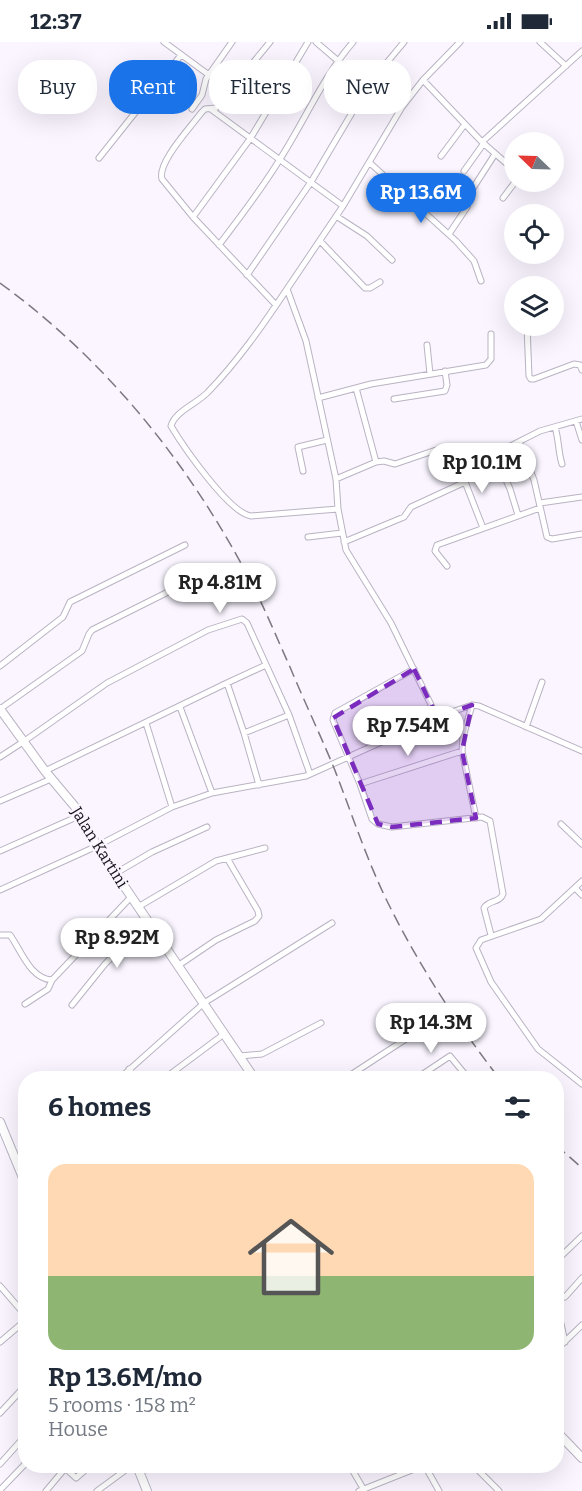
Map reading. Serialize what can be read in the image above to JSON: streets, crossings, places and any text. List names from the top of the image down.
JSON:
{
  "streets": {
    "street": ["Jalan Kartini"]
  },
  "north": "top left",
  "page": {
    "status": "12:37",
    "chip": [
      "Buy",
      "Rent",
      "Filters",
      "New"
    ],
    "price": [
      "Rp 13.6M",
      "Rp 10.1M",
      "Rp 4.81M",
      "Rp 7.54M",
      "Rp 8.92M",
      "Rp 14.3M"
    ],
    "heading": "6 homes",
    "list": [
      {
        "name": "Rp 13.6M/mo",
        "note": "5 rooms · 158 m² · House"
      }
    ]
  }
}
